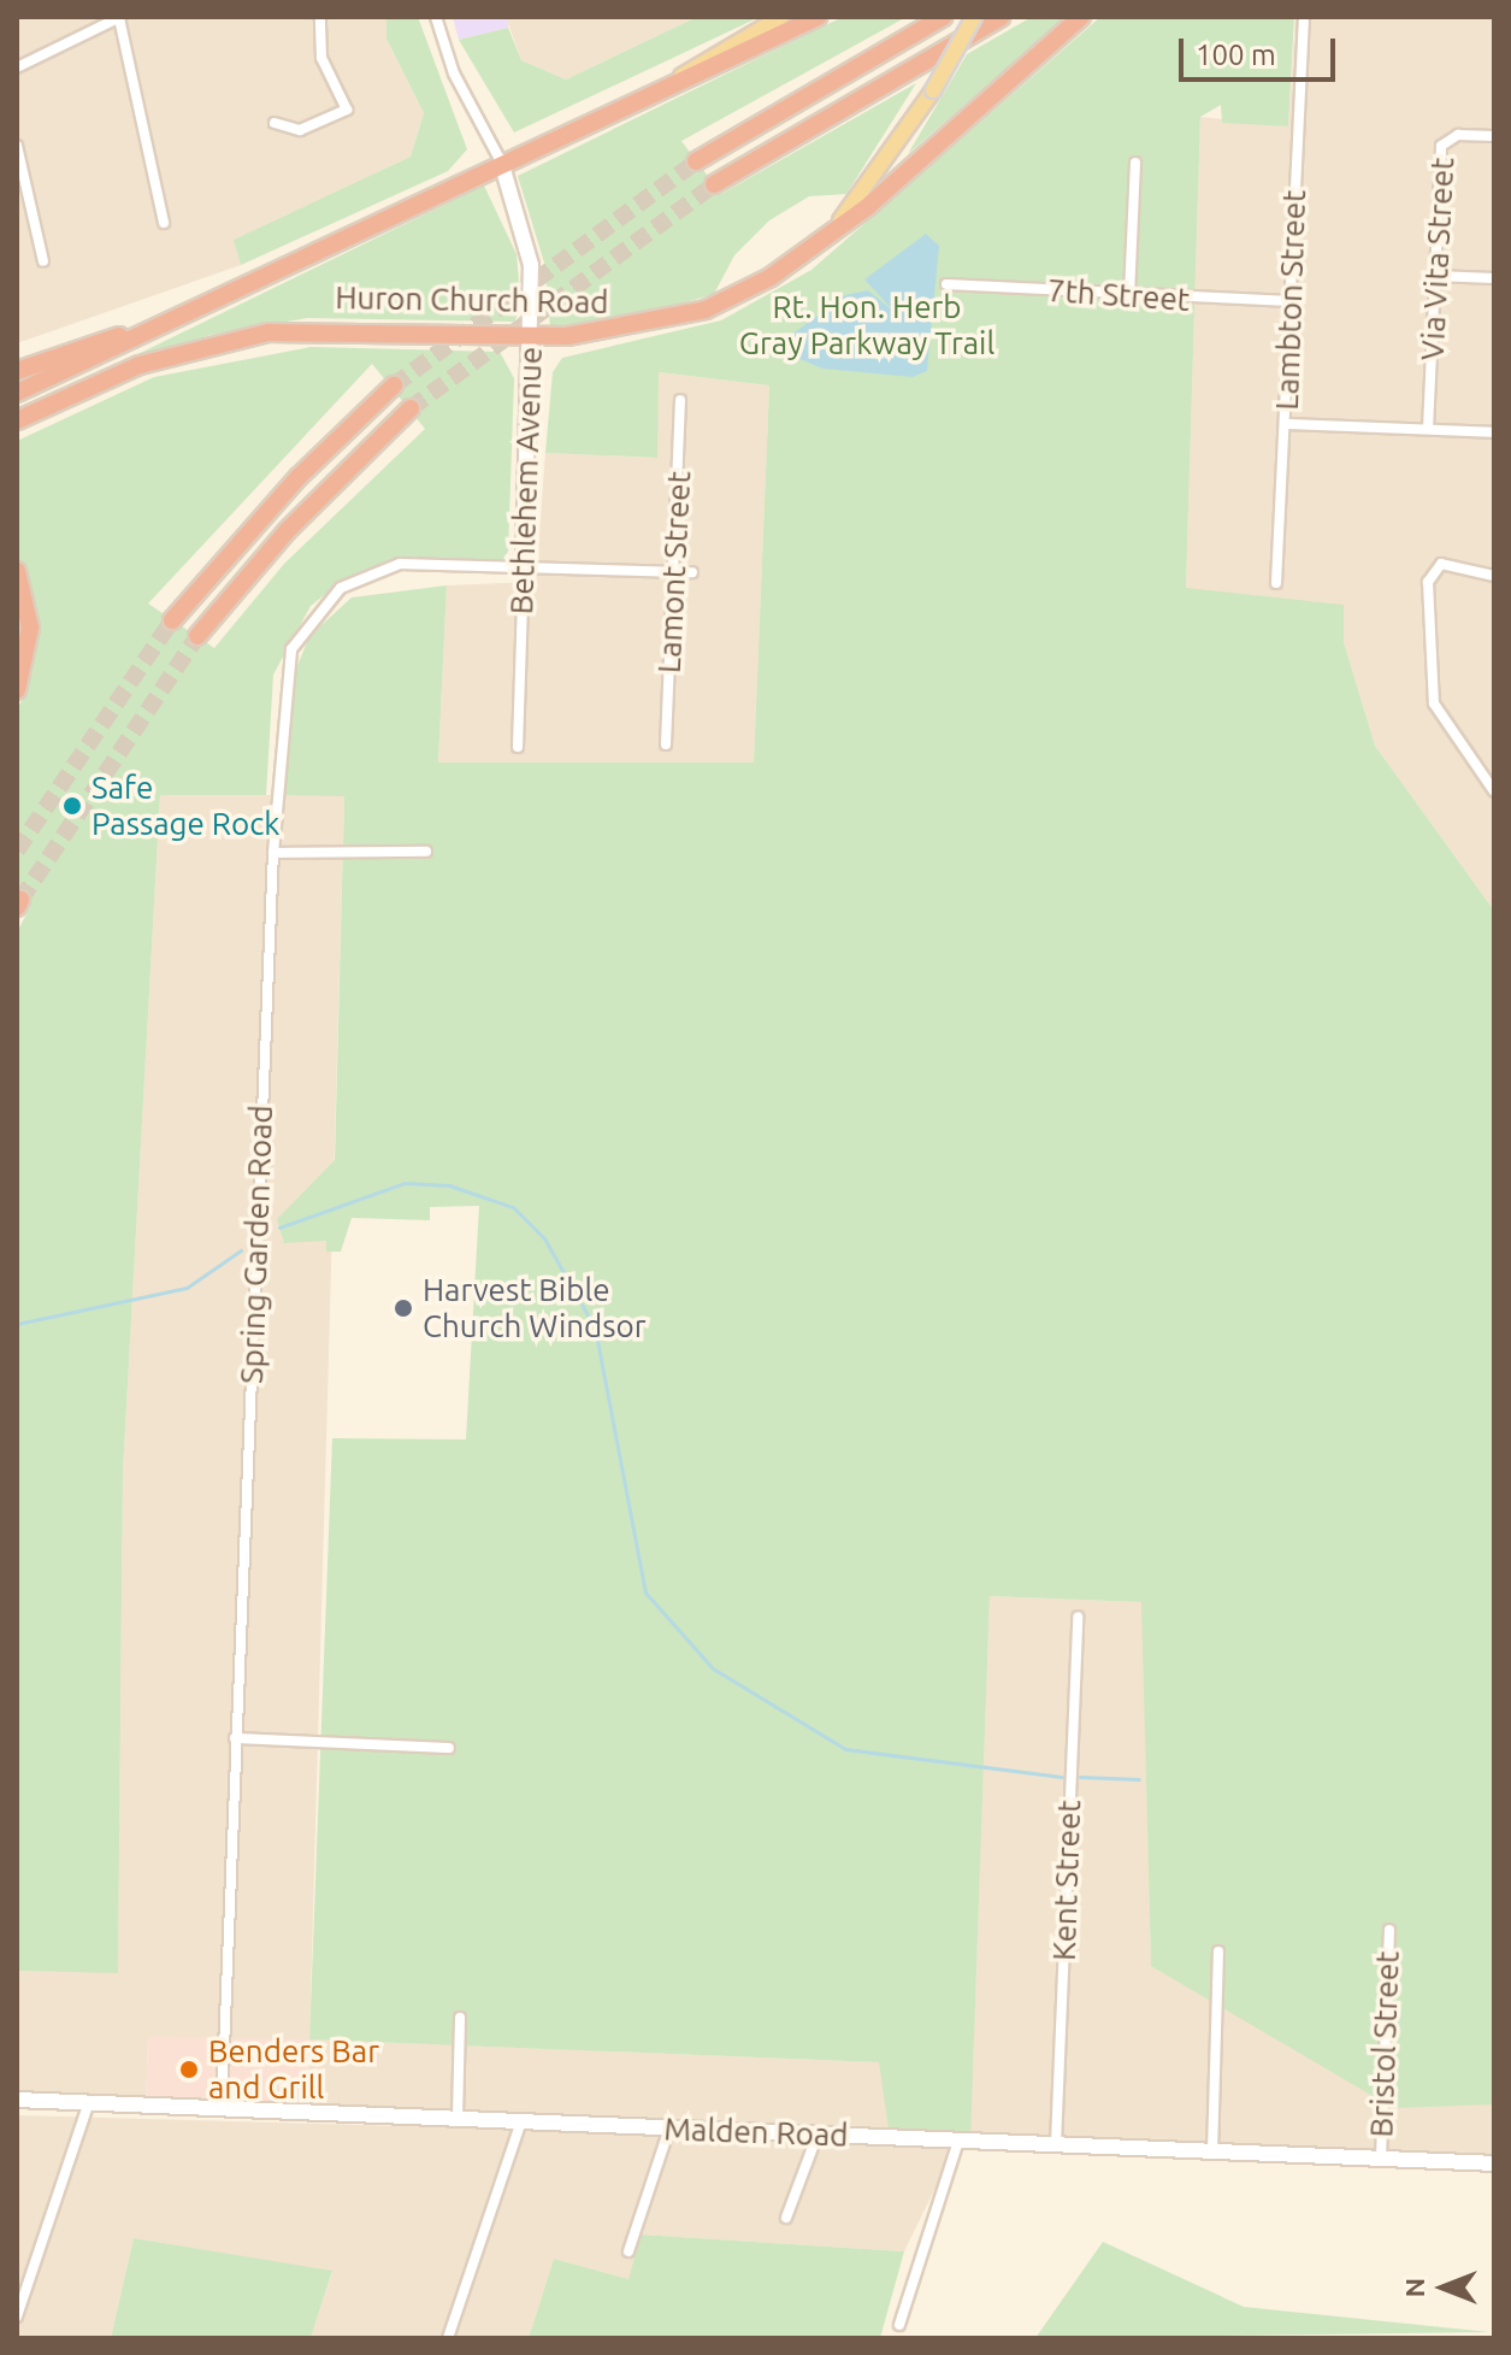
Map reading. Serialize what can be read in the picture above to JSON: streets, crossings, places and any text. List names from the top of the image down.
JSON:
{
  "streets": {
    "highway": ["Huron Church Road"],
    "main road": ["Bethlehem Avenue", "Malden Road"],
    "street": [
      "Via Vita Street",
      "7th Street",
      "Lambton Street",
      "Lamont Street",
      "Spring Garden Road",
      "Kent Street",
      "Bristol Street"
    ]
  },
  "crossings": [
    ["7th Street", "Lambton Street"],
    ["Huron Church Road", "Bethlehem Avenue"],
    ["Bethlehem Avenue", "Spring Garden Road"],
    ["Lamont Street", "Spring Garden Road"],
    ["Spring Garden Road", "Malden Road"],
    ["Kent Street", "Malden Road"],
    ["Bristol Street", "Malden Road"]
  ],
  "parks": ["Rt. Hon. Herb Gray Parkway Trail"],
  "places": ["Safe Passage Rock", "Harvest Bible Church Windsor", "Benders Bar and Grill"],
  "scale_bar": "100 m",
  "north": "left"
}
